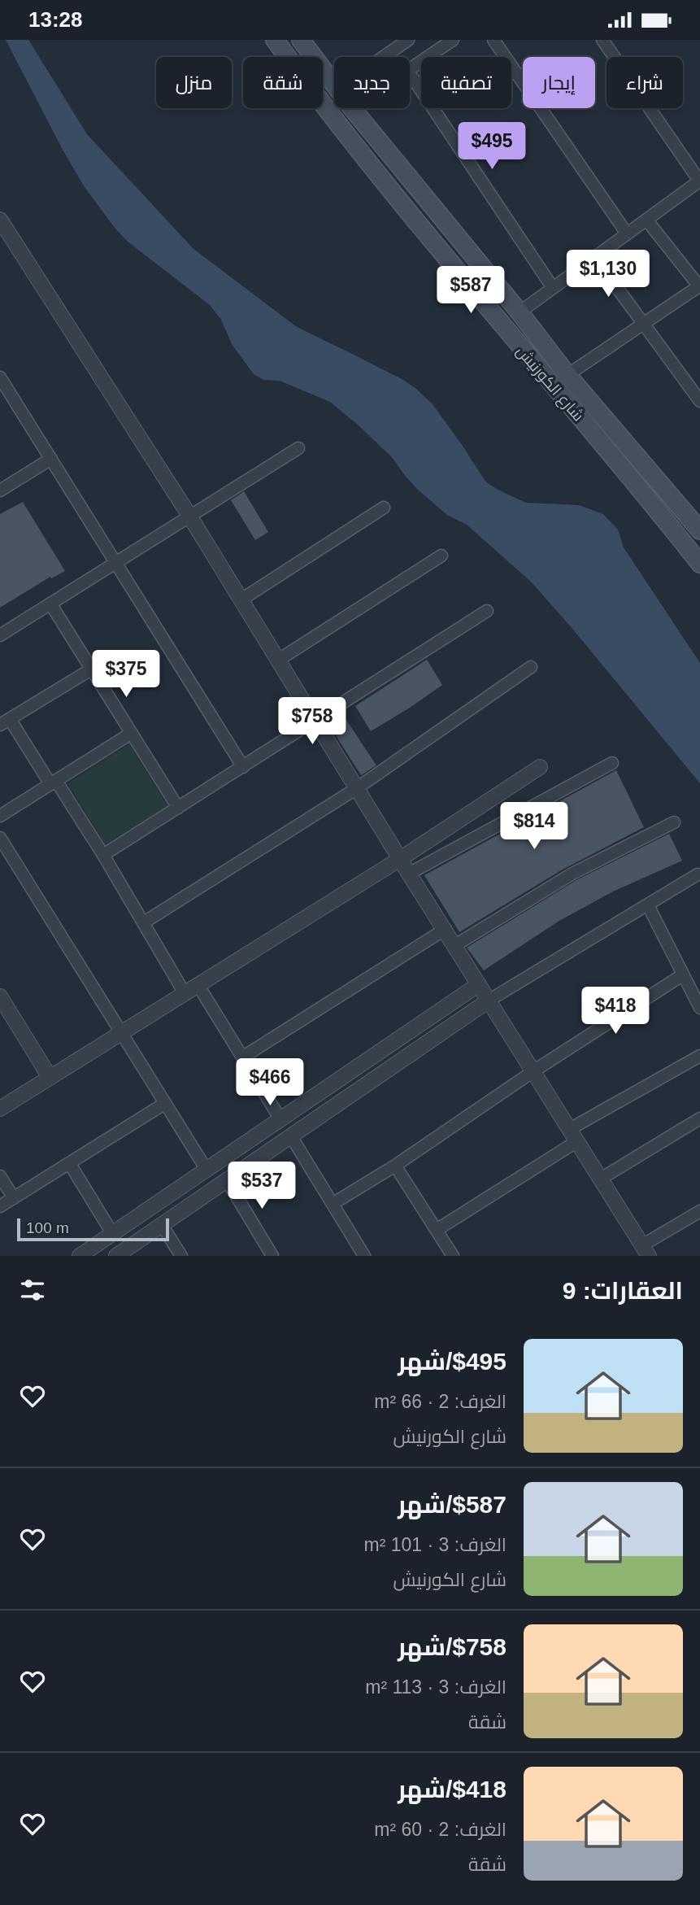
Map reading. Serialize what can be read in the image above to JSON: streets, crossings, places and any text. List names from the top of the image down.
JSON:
{
  "streets": {
    "main road": ["شارع الكورنيش"]
  },
  "scale_bar": "100 m",
  "page": {
    "status": "13:28",
    "chip": [
      "شراء",
      "إيجار",
      "تصفية",
      "جديد",
      "شقة",
      "منزل"
    ],
    "price": [
      "$495",
      "$1,130",
      "$587",
      "$375",
      "$758",
      "$814",
      "$418",
      "$466",
      "$537"
    ],
    "scale": "100 m",
    "heading": "العقارات: 9",
    "list": [
      {
        "name": "$495/شهر",
        "note": "الغرف: 2 · 66 m² · شارع الكورنيش"
      },
      {
        "name": "$587/شهر",
        "note": "الغرف: 3 · 101 m² · شارع الكورنيش"
      },
      {
        "name": "$758/شهر",
        "note": "الغرف: 3 · 113 m² · شقة"
      },
      {
        "name": "$418/شهر",
        "note": "الغرف: 2 · 60 m² · شقة"
      }
    ]
  }
}
